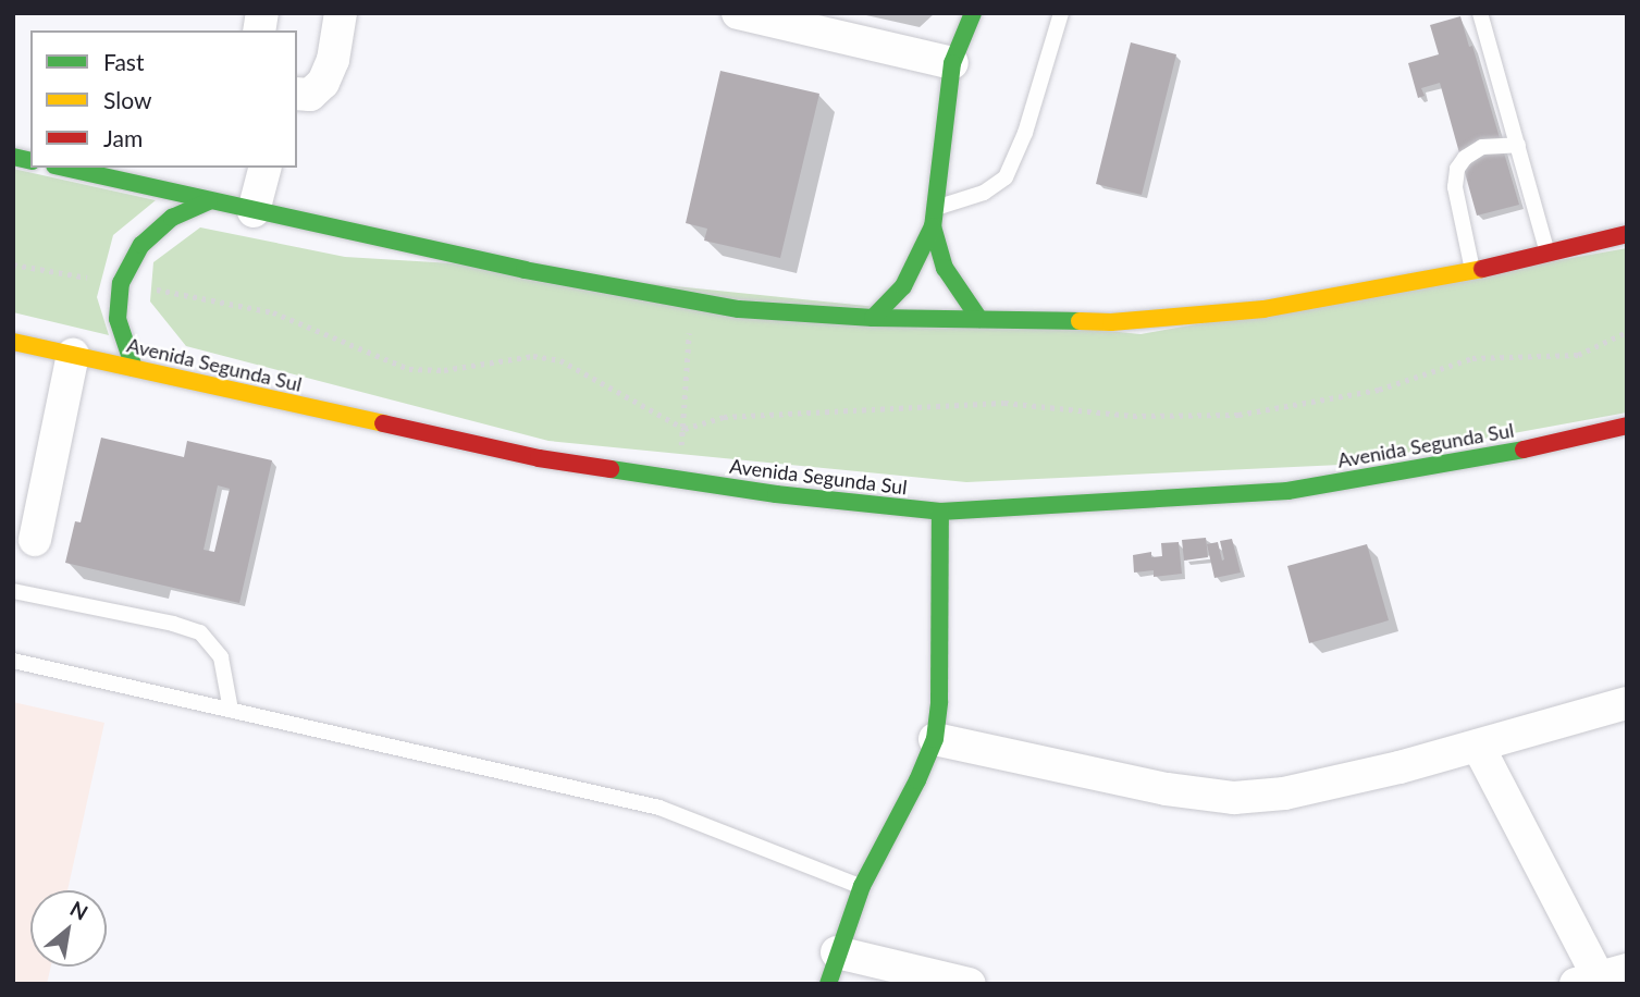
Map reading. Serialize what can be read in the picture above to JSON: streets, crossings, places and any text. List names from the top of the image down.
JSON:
{
  "streets": {
    "main road": ["Avenida Segunda Sul"]
  },
  "legend": ["Fast", "Slow", "Jam"],
  "north": "top right"
}
